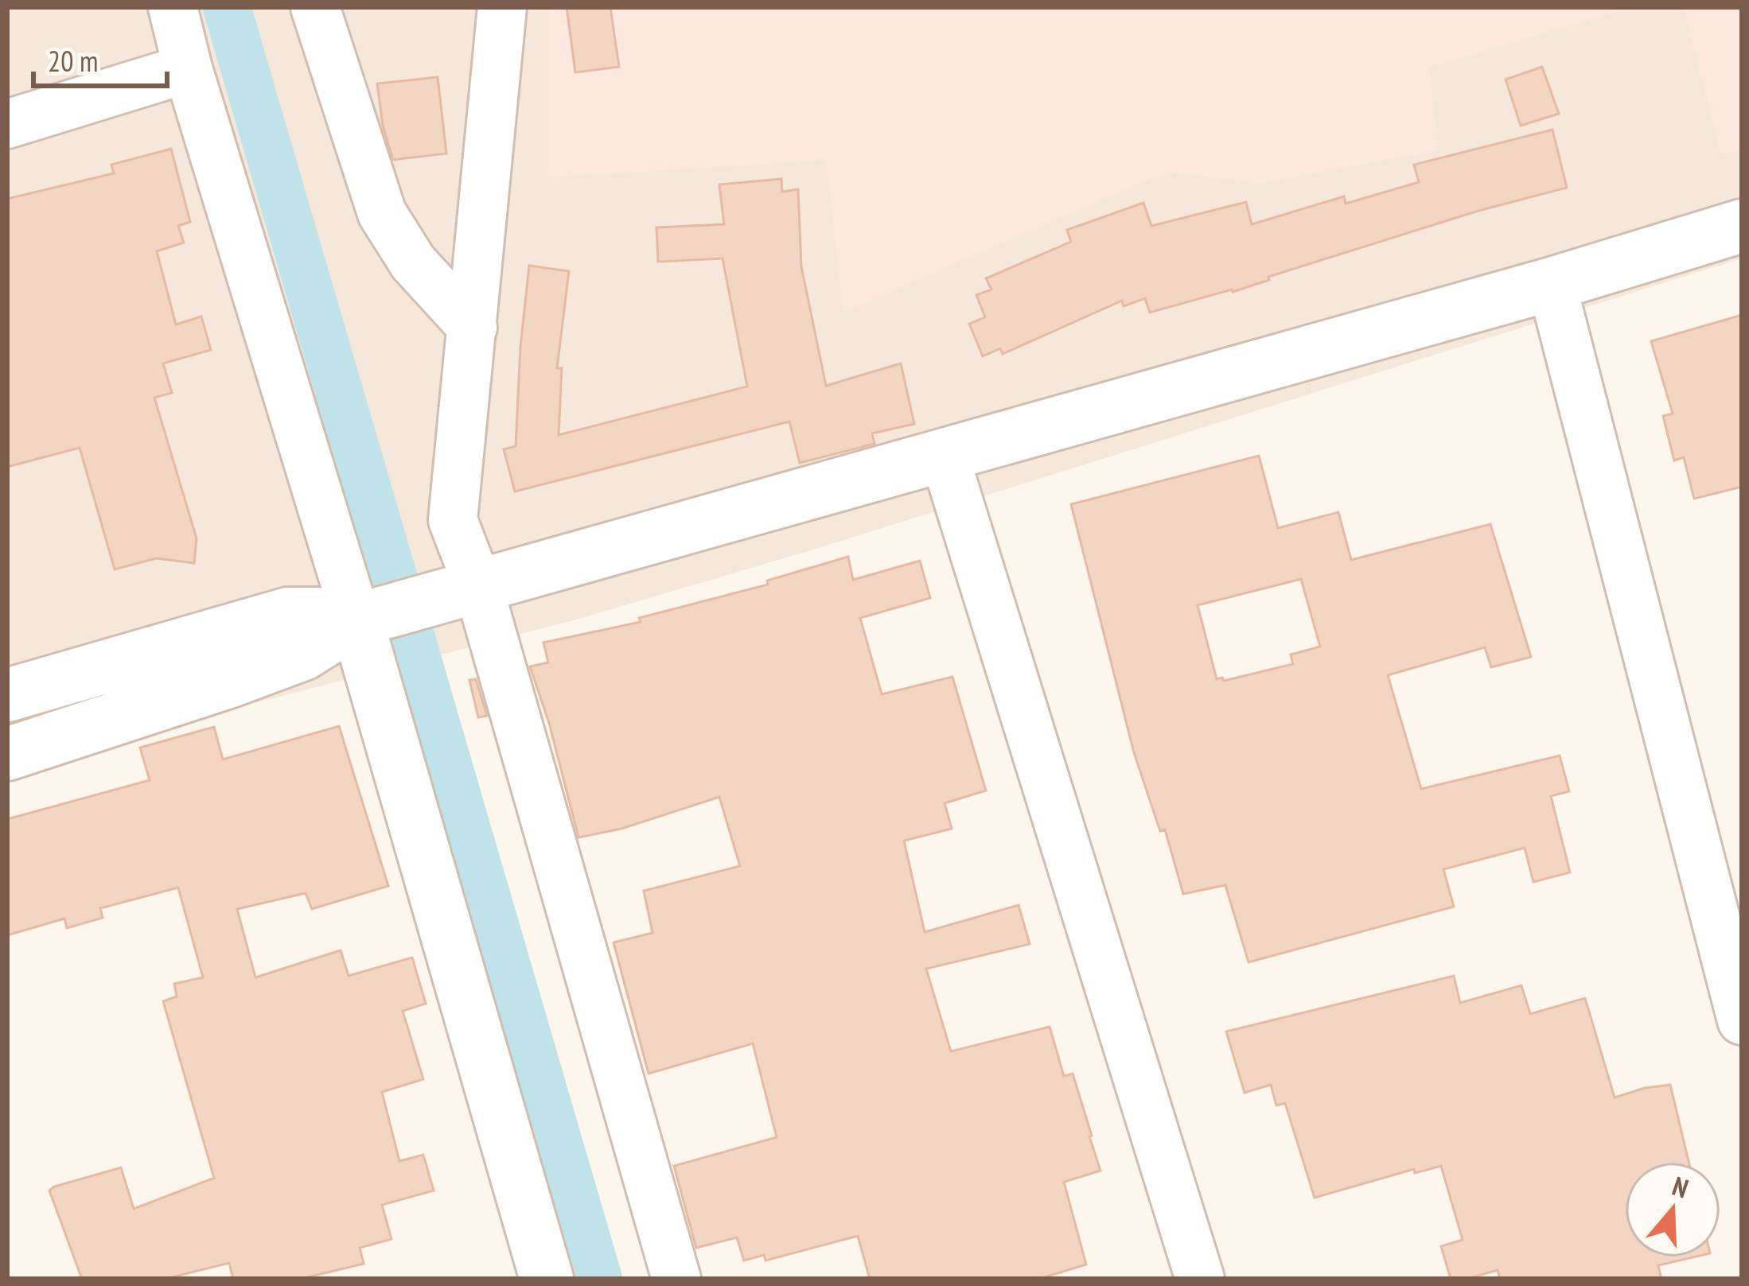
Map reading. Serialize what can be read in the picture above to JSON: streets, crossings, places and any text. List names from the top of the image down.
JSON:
{
  "scale_bar": "20 m",
  "north": "top"
}
